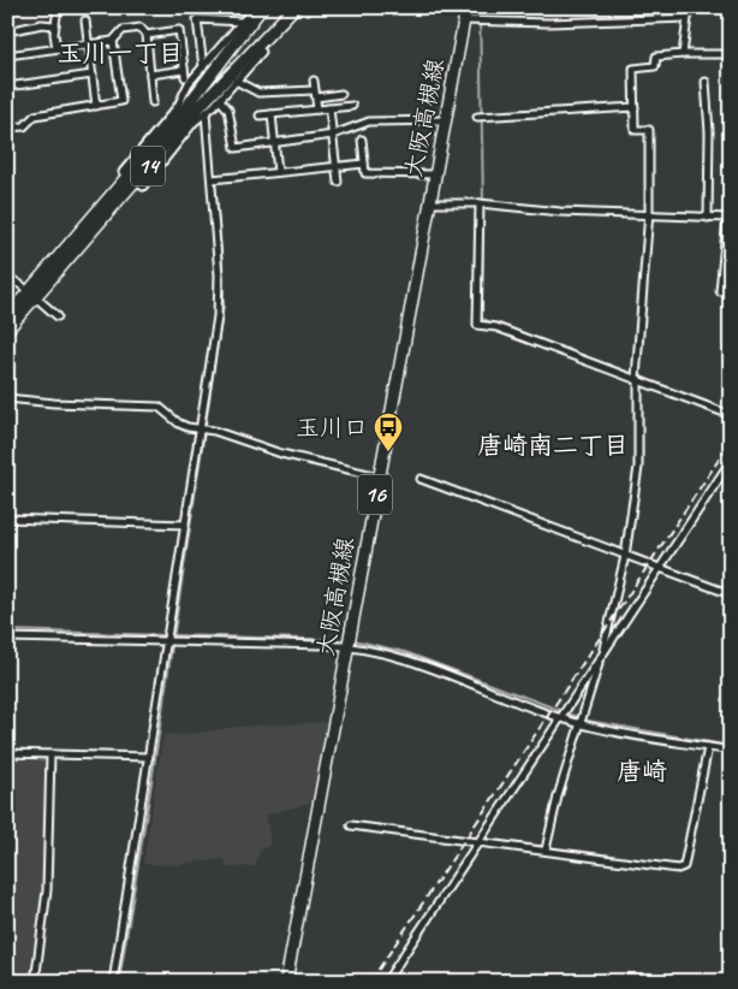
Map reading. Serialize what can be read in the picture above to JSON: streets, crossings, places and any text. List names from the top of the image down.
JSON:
{
  "streets": {
    "main road": ["大阪高槻線", "14", "16"]
  },
  "districts": ["玉川一丁目", "唐崎南二丁目", "唐崎"],
  "places": {
    "bus stop": ["玉川口"]
  }
}
